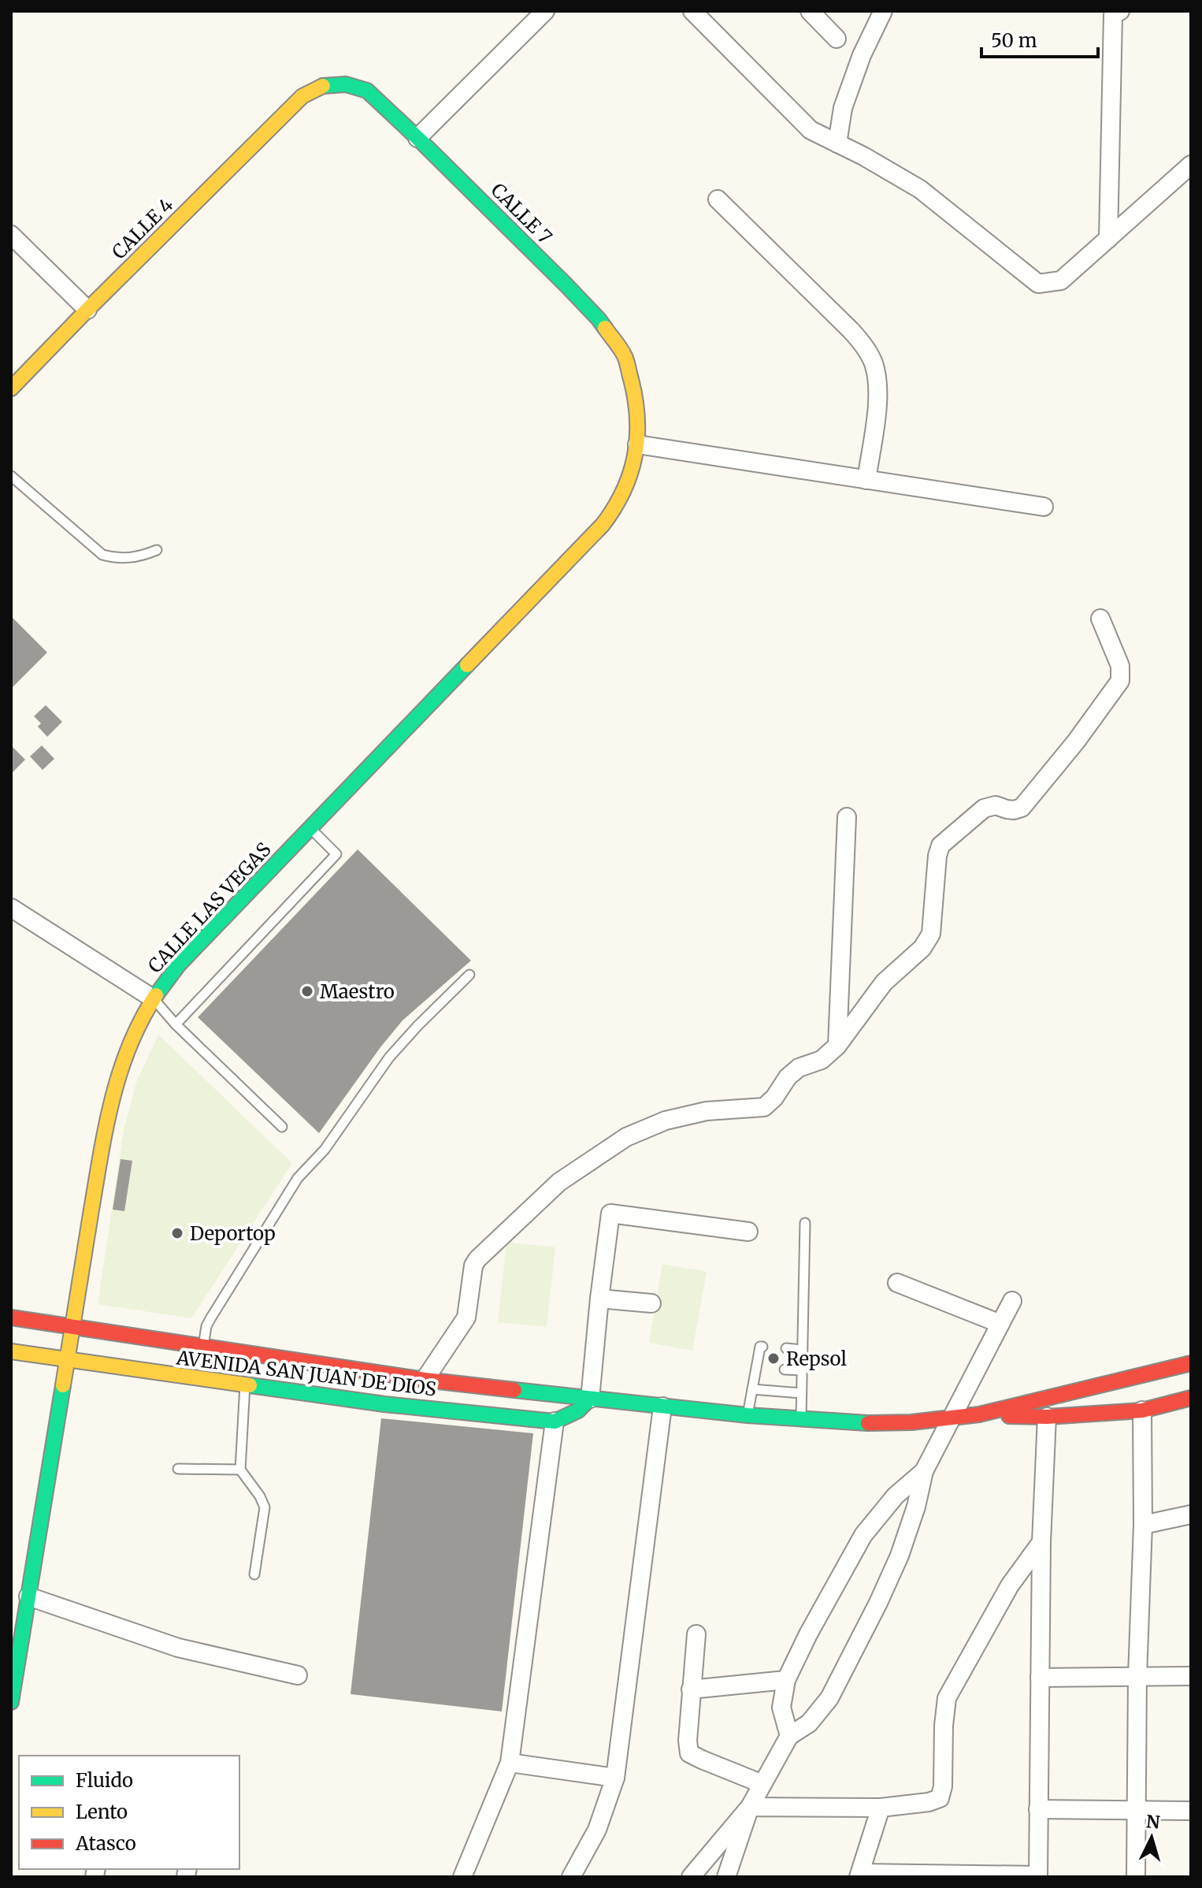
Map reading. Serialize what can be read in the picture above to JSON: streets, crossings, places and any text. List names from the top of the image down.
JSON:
{
  "streets": {
    "street": [
      "CALLE 7",
      "CALLE 4",
      "CALLE LAS VEGAS",
      "AVENIDA SAN JUAN DE DIOS"
    ]
  },
  "crossings": [
    ["CALLE 7", "CALLE 4"],
    ["CALLE 7", "CALLE LAS VEGAS"],
    ["CALLE LAS VEGAS", "AVENIDA SAN JUAN DE DIOS"]
  ],
  "places": ["Maestro", "Deportop", "Repsol"],
  "legend": ["Fluido", "Lento", "Atasco"],
  "scale_bar": "50 m",
  "north": "top"
}
